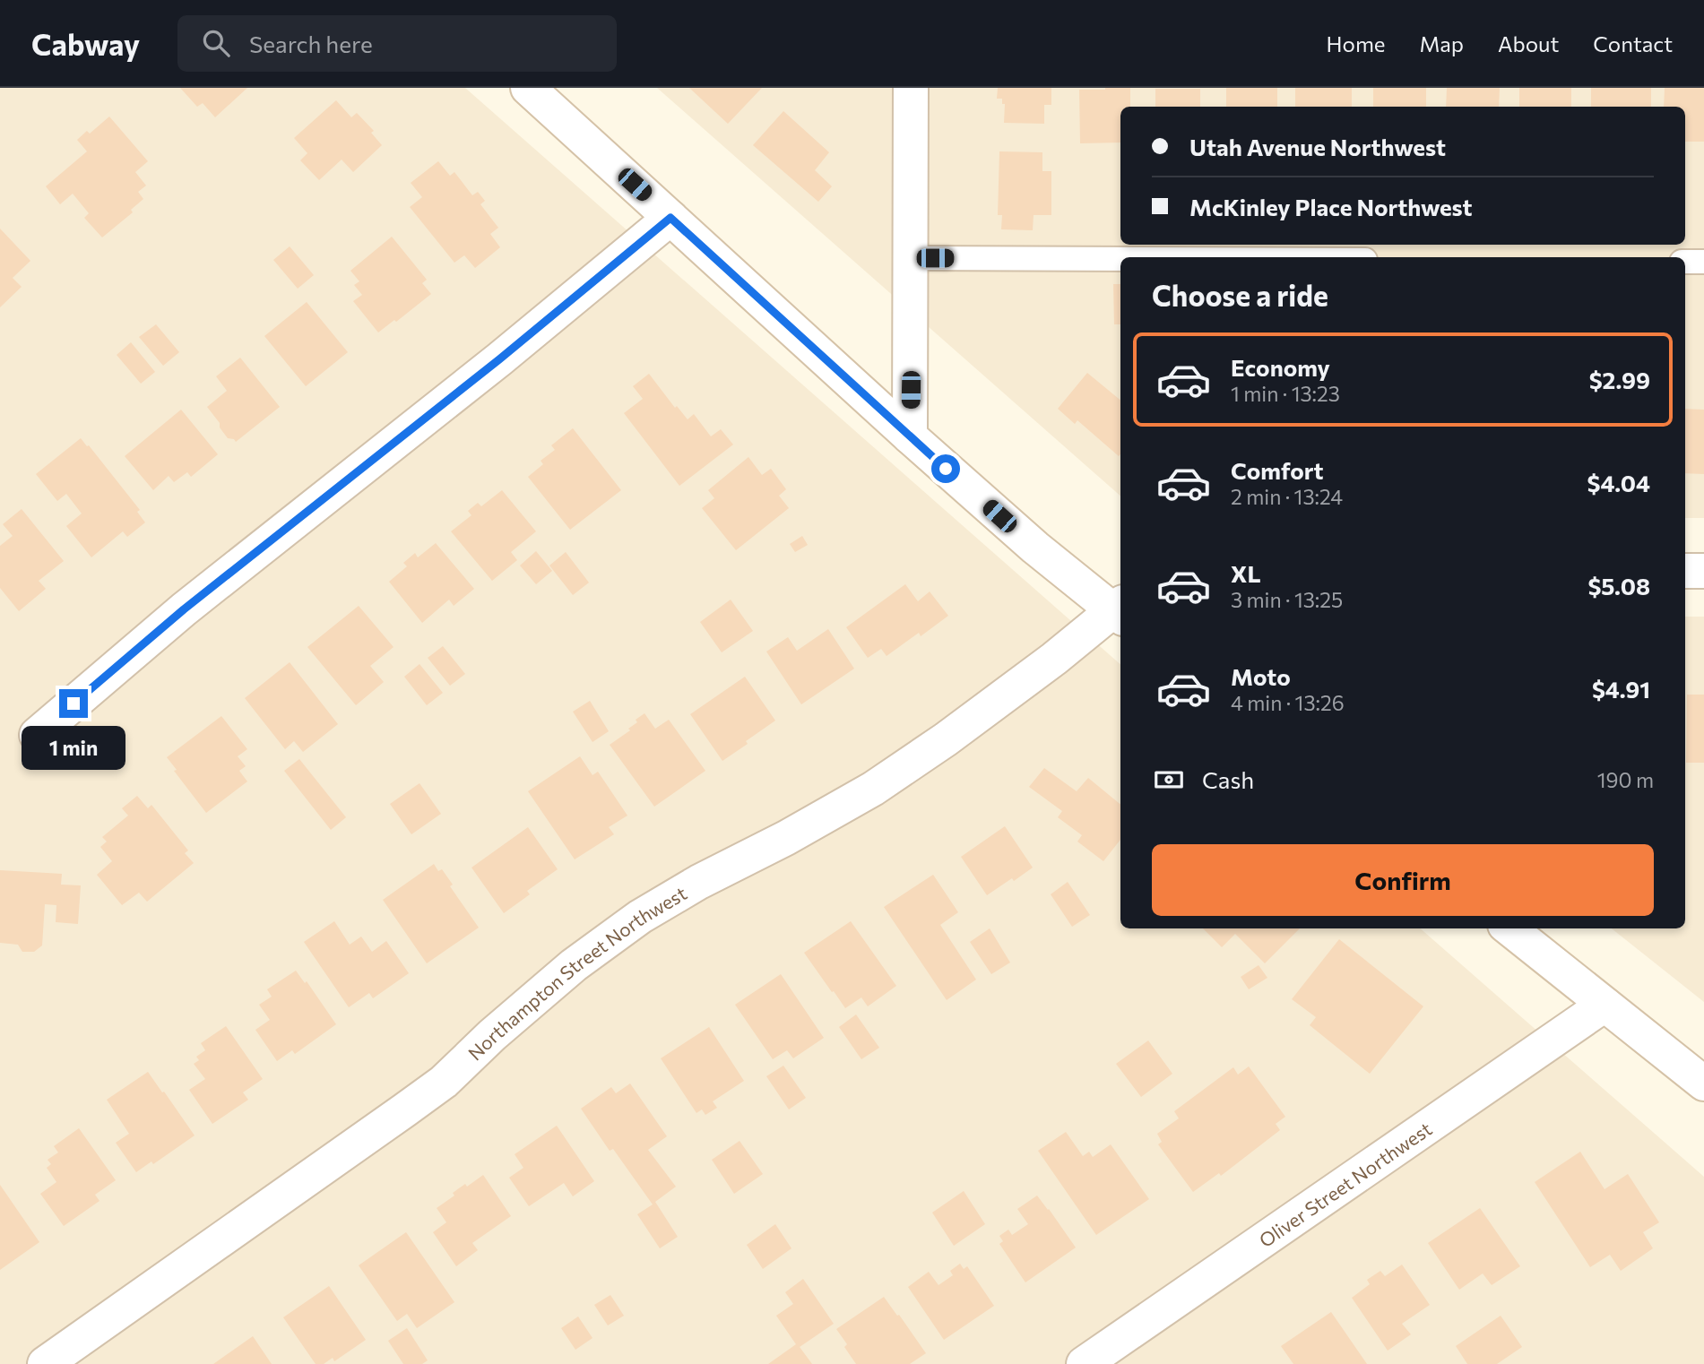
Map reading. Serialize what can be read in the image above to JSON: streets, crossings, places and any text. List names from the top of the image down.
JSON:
{
  "streets": {
    "street": ["Northampton Street Northwest", "Oliver Street Northwest"]
  },
  "page": {
    "header": "Cabway",
    "search": "Search here",
    "nav": [
      "Home",
      "Map",
      "About",
      "Contact"
    ],
    "banner": ["Utah Avenue Northwest", "McKinley Place Northwest"],
    "heading": "Choose a ride",
    "list": [
      {
        "name": "Economy",
        "note": "1 min · 13:23",
        "value": "$2.99"
      },
      {
        "name": "Comfort",
        "note": "2 min · 13:24",
        "value": "$4.04"
      },
      {
        "name": "XL",
        "note": "3 min · 13:25",
        "value": "$5.08"
      },
      {
        "name": "Moto",
        "note": "4 min · 13:26",
        "value": "$4.91"
      }
    ],
    "bubble": "1 min",
    "pay": ["Cash", "190 m"],
    "buttons": "Confirm"
  }
}
